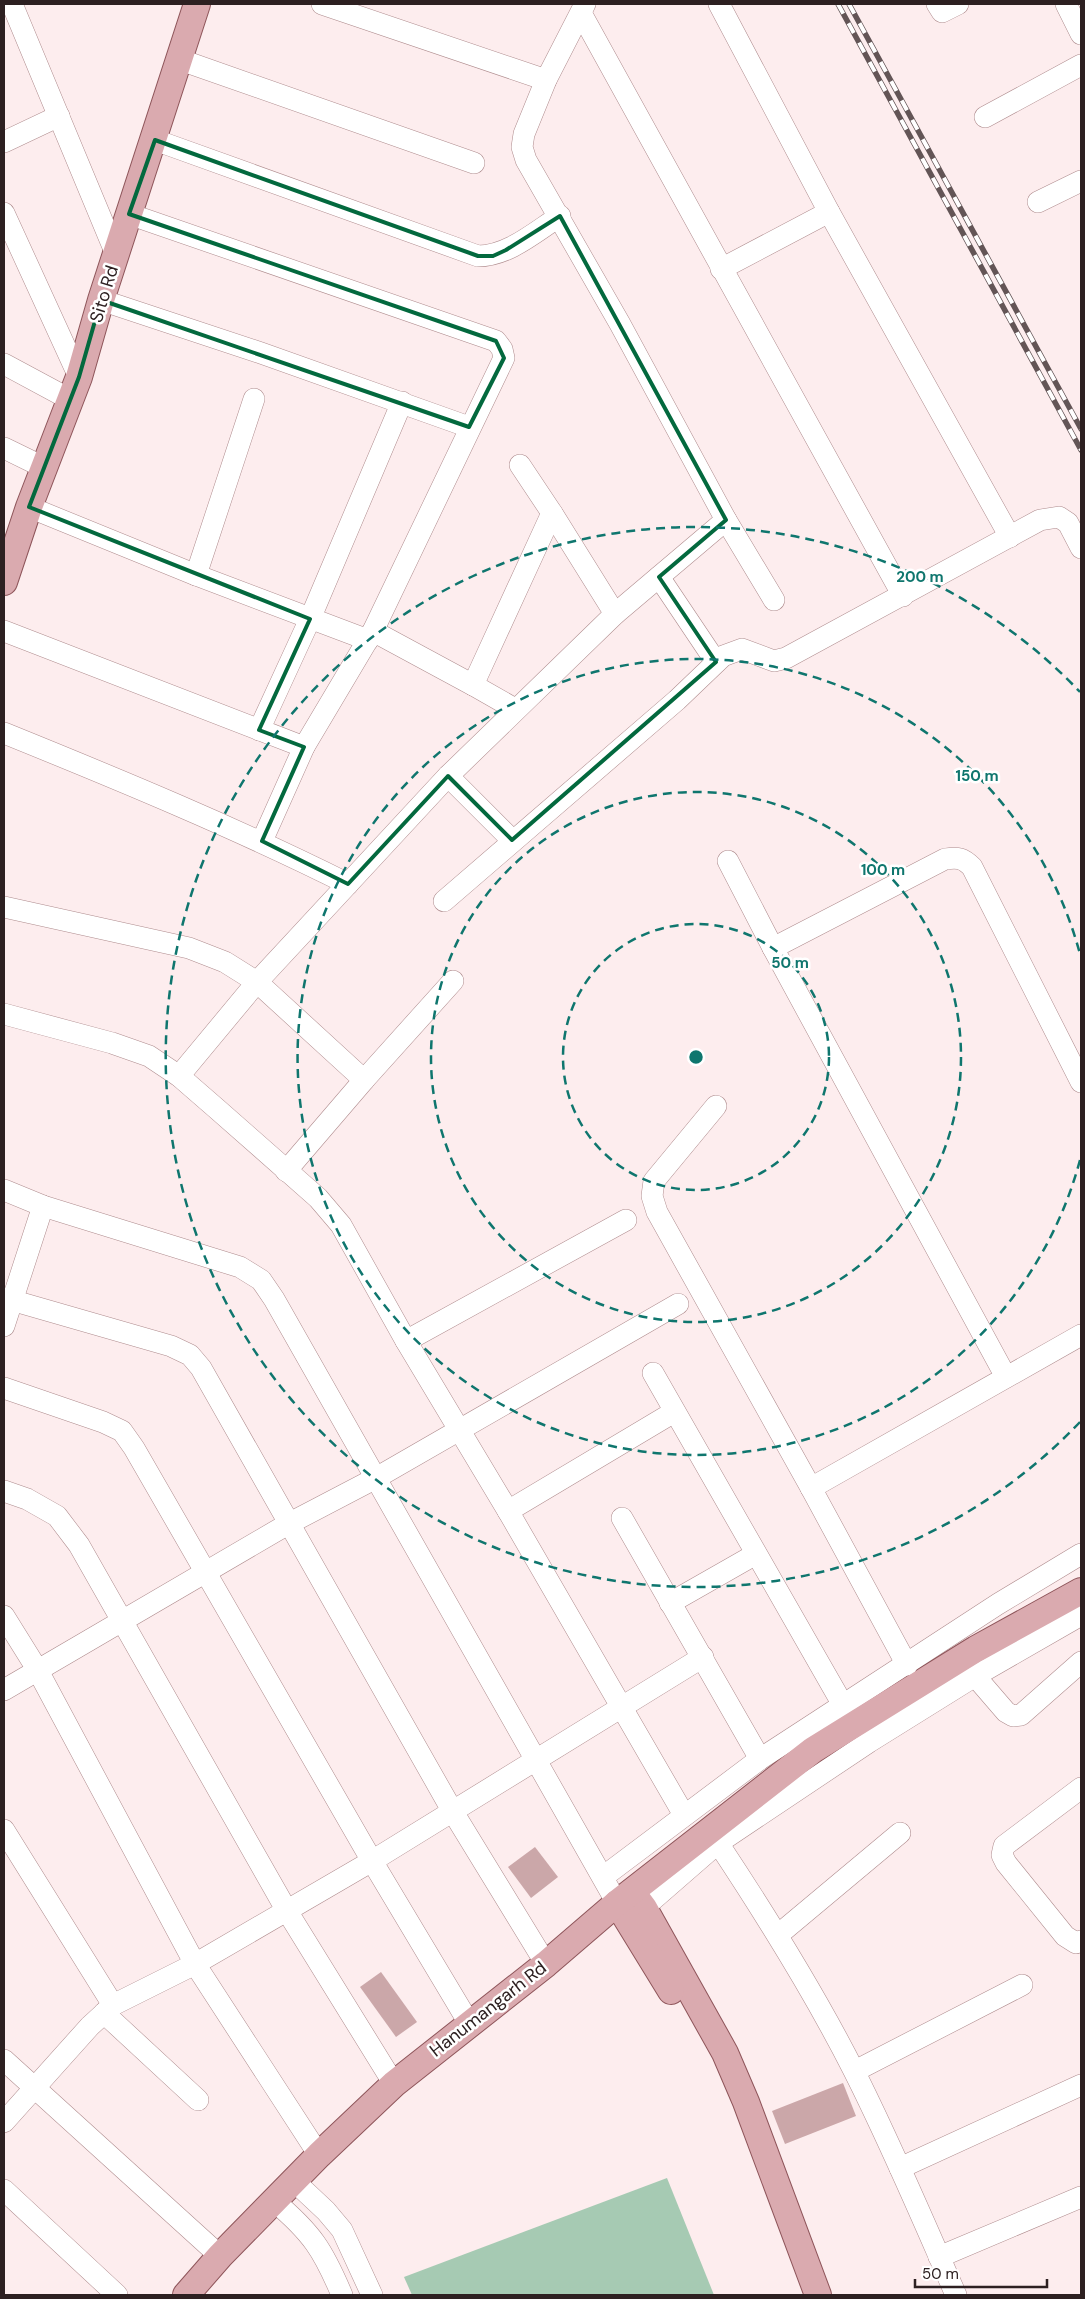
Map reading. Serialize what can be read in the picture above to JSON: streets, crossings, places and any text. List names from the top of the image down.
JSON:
{
  "streets": {
    "main road": ["Sito Rd", "Hanumangarh Rd"]
  },
  "scale_bar": "50 m",
  "rings": [
    "200 m",
    "150 m",
    "100 m",
    "50 m"
  ]
}
